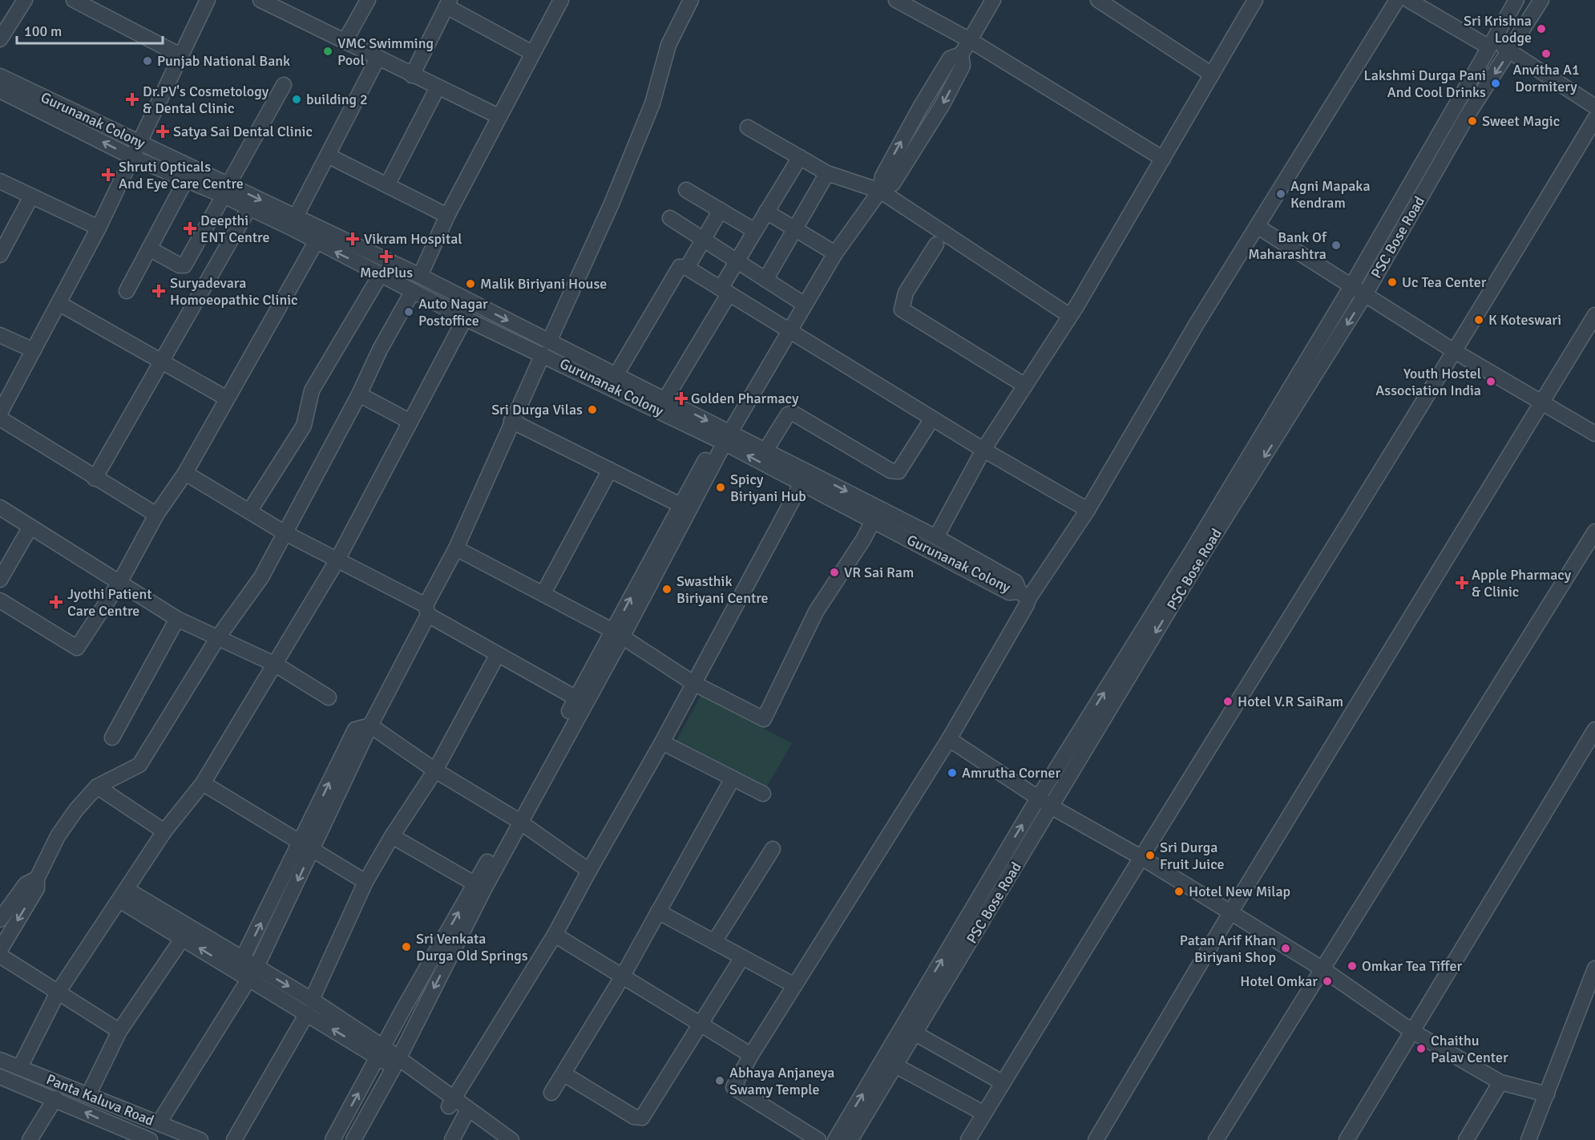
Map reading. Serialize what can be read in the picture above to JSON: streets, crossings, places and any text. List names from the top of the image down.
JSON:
{
  "streets": {
    "street": ["Gurunanak Colony", "PSC Bose Road", "Panta Kaluva Road"]
  },
  "places": {
    "other": [
      "Sri Krishna Lodge",
      "VMC Swimming Pool",
      "Anvitha A1 Dormitery",
      "Punjab National Bank",
      "Lakshmi Durga Pani And Cool Drinks",
      "building 2",
      "Sweet Magic",
      "Agni Mapaka Kendram",
      "Bank Of Maharashtra",
      "Uc Tea Center",
      "Malik Biriyani House",
      "Auto Nagar Postoffice",
      "K Koteswari",
      "Youth Hostel Association India",
      "Sri Durga Vilas",
      "Spicy Biriyani Hub",
      "VR Sai Ram",
      "Swasthik Biriyani Centre",
      "Hotel V.R SaiRam",
      "Amrutha Corner",
      "Sri Durga Fruit Juice",
      "Hotel New Milap",
      "Sri Venkata Durga Old Springs",
      "Patan Arif Khan Biriyani Shop",
      "Omkar Tea Tiffer",
      "Hotel Omkar",
      "Chaithu Palav Center",
      "Abhaya Anjaneya Swamy Temple"
    ],
    "health": [
      "Dr.PV's Cosmetology & Dental Clinic",
      "Satya Sai Dental Clinic",
      "Shruti Opticals And Eye Care Centre",
      "Deepthi ENT Centre",
      "Vikram Hospital",
      "MedPlus",
      "Suryadevara Homoeopathic Clinic",
      "Golden Pharmacy",
      "Apple Pharmacy & Clinic",
      "Jyothi Patient Care Centre"
    ]
  },
  "scale_bar": "100 m"
}
